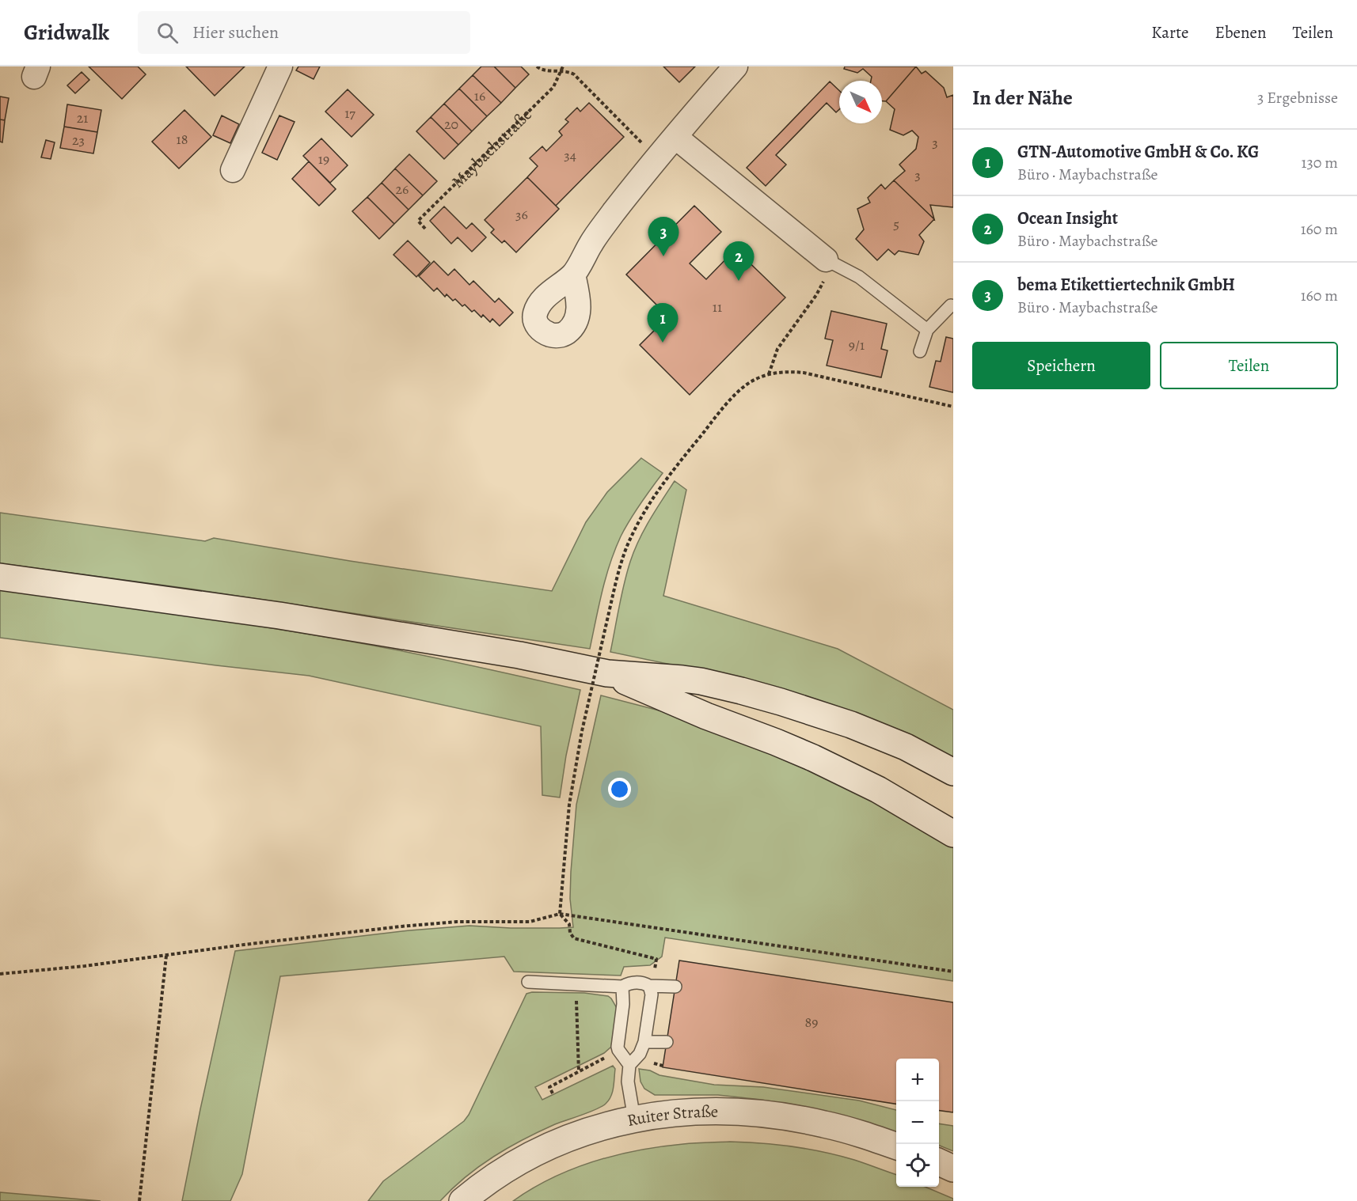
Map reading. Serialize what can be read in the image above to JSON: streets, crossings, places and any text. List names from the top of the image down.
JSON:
{
  "streets": {
    "main road": ["Ruiter Straße"],
    "path": ["Maybachstraße"]
  },
  "house_numbers": [
    "16",
    "17",
    "21",
    "20",
    "18",
    "23",
    "3",
    "34",
    "19",
    "3",
    "26",
    "36",
    "5",
    "11",
    "9/1",
    "89"
  ],
  "north": "bottom right",
  "page": {
    "header": "Gridwalk",
    "search": "Hier suchen",
    "nav": ["Karte", "Ebenen", "Teilen"],
    "heading": ["In der Nähe", "3 Ergebnisse"],
    "list": [
      {
        "mark": "1",
        "name": "GTN-Automotive GmbH & Co. KG",
        "note": "Büro · Maybachstraße",
        "value": "130 m"
      },
      {
        "mark": "2",
        "name": "Ocean Insight",
        "note": "Büro · Maybachstraße",
        "value": "160 m"
      },
      {
        "mark": "3",
        "name": "bema Etikettiertechnik GmbH",
        "note": "Büro · Maybachstraße",
        "value": "160 m"
      }
    ],
    "pins": ["3", "2", "1"],
    "buttons": ["Speichern", "Teilen"],
    "map_buttons": ["+", "−"]
  }
}
